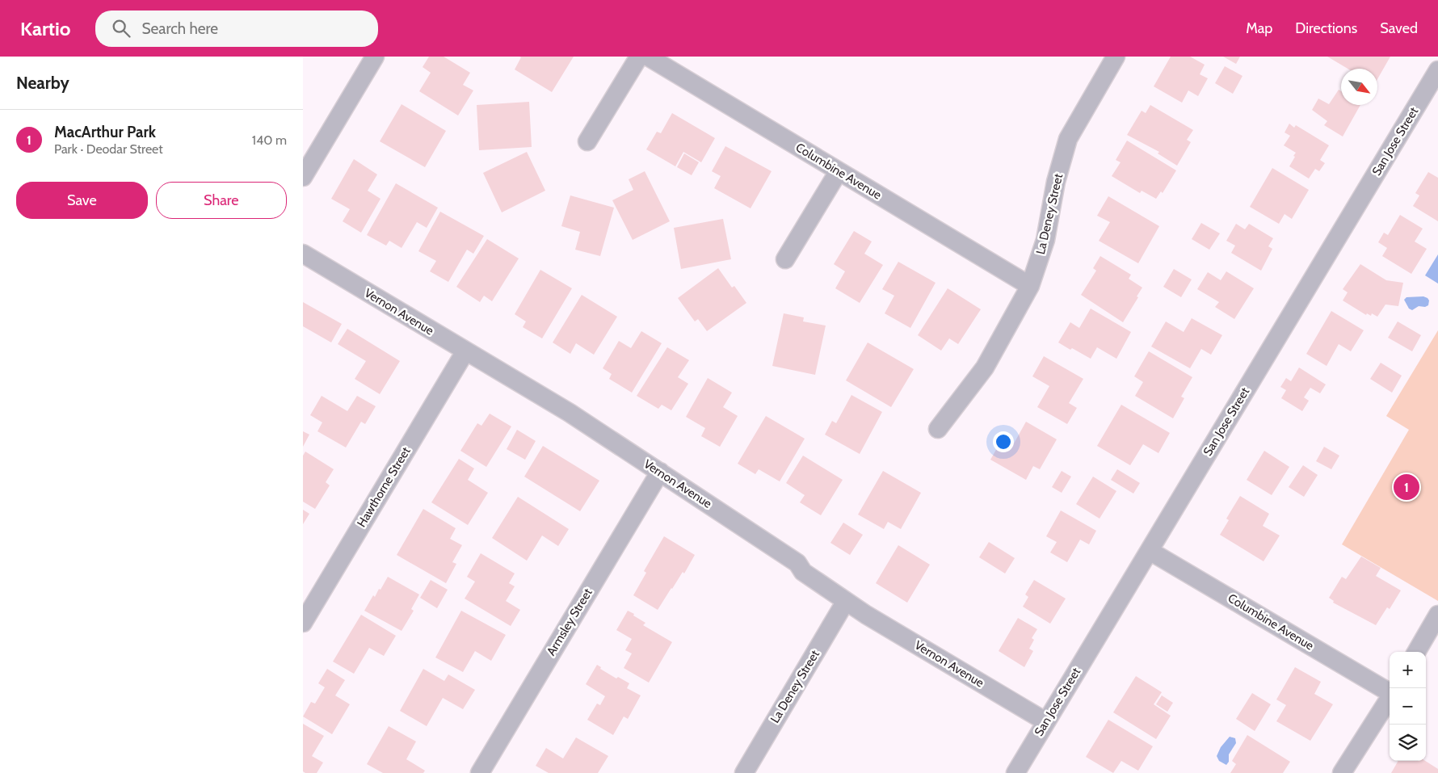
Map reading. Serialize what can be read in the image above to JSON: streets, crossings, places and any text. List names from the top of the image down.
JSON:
{
  "streets": {
    "street": [
      "San Jose Street",
      "Columbine Avenue",
      "La Deney Street",
      "Vernon Avenue",
      "Hawthorne Street",
      "Armsley Street"
    ]
  },
  "crossings": [
    ["San Jose Street", "Columbine Avenue"],
    ["San Jose Street", "Vernon Avenue"],
    ["Columbine Avenue", "La Deney Street"],
    ["La Deney Street", "Vernon Avenue"],
    ["Vernon Avenue", "Hawthorne Street"],
    ["Vernon Avenue", "Armsley Street"]
  ],
  "north": "bottom right",
  "page": {
    "header": "Kartio",
    "search": "Search here",
    "nav": ["Map", "Directions", "Saved"],
    "heading": "Nearby",
    "list": [
      {
        "mark": "1",
        "name": "MacArthur Park",
        "note": "Park · Deodar Street",
        "value": "140 m"
      }
    ],
    "buttons": ["Save", "Share"],
    "pins": "1",
    "map_buttons": ["+", "−"]
  }
}
